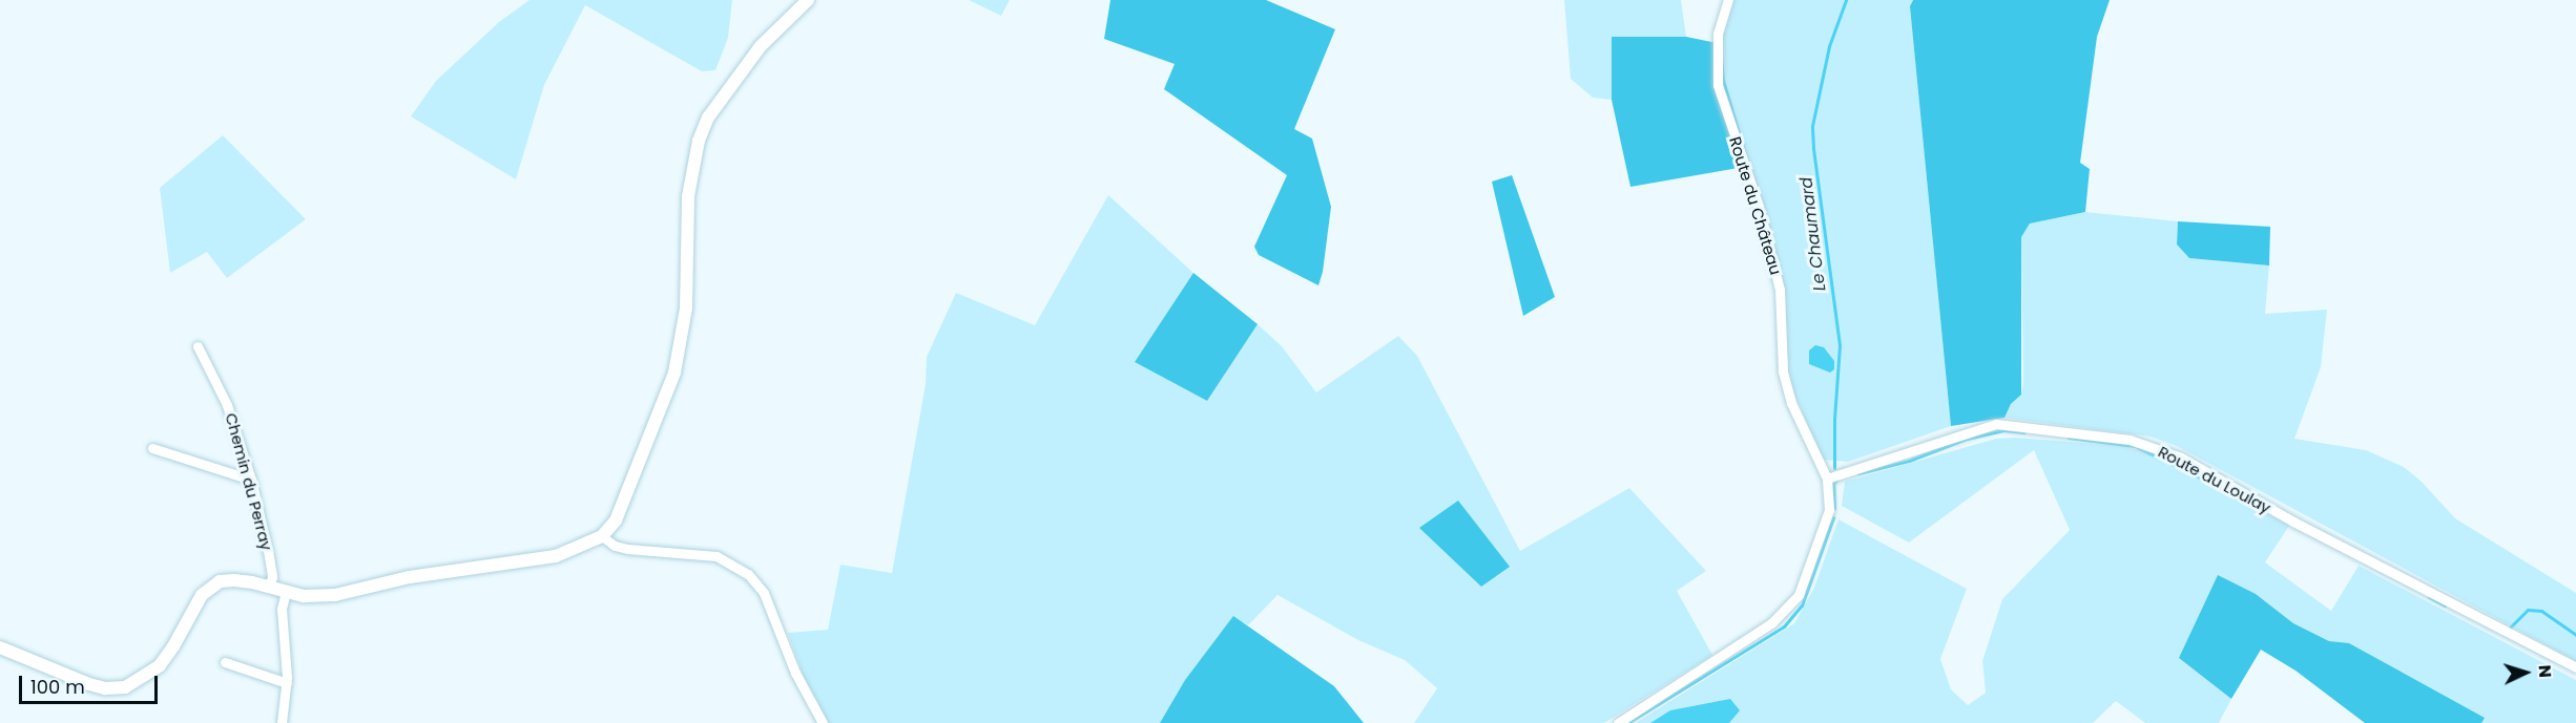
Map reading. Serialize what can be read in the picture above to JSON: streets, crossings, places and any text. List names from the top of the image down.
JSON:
{
  "streets": {
    "street": ["Route du Château", "Route du Loulay", "Chemin du Perray"]
  },
  "crossings": [
    ["Route du Château", "Route du Loulay"]
  ],
  "water": ["Le Chaumard"],
  "scale_bar": "100 m",
  "north": "right"
}
